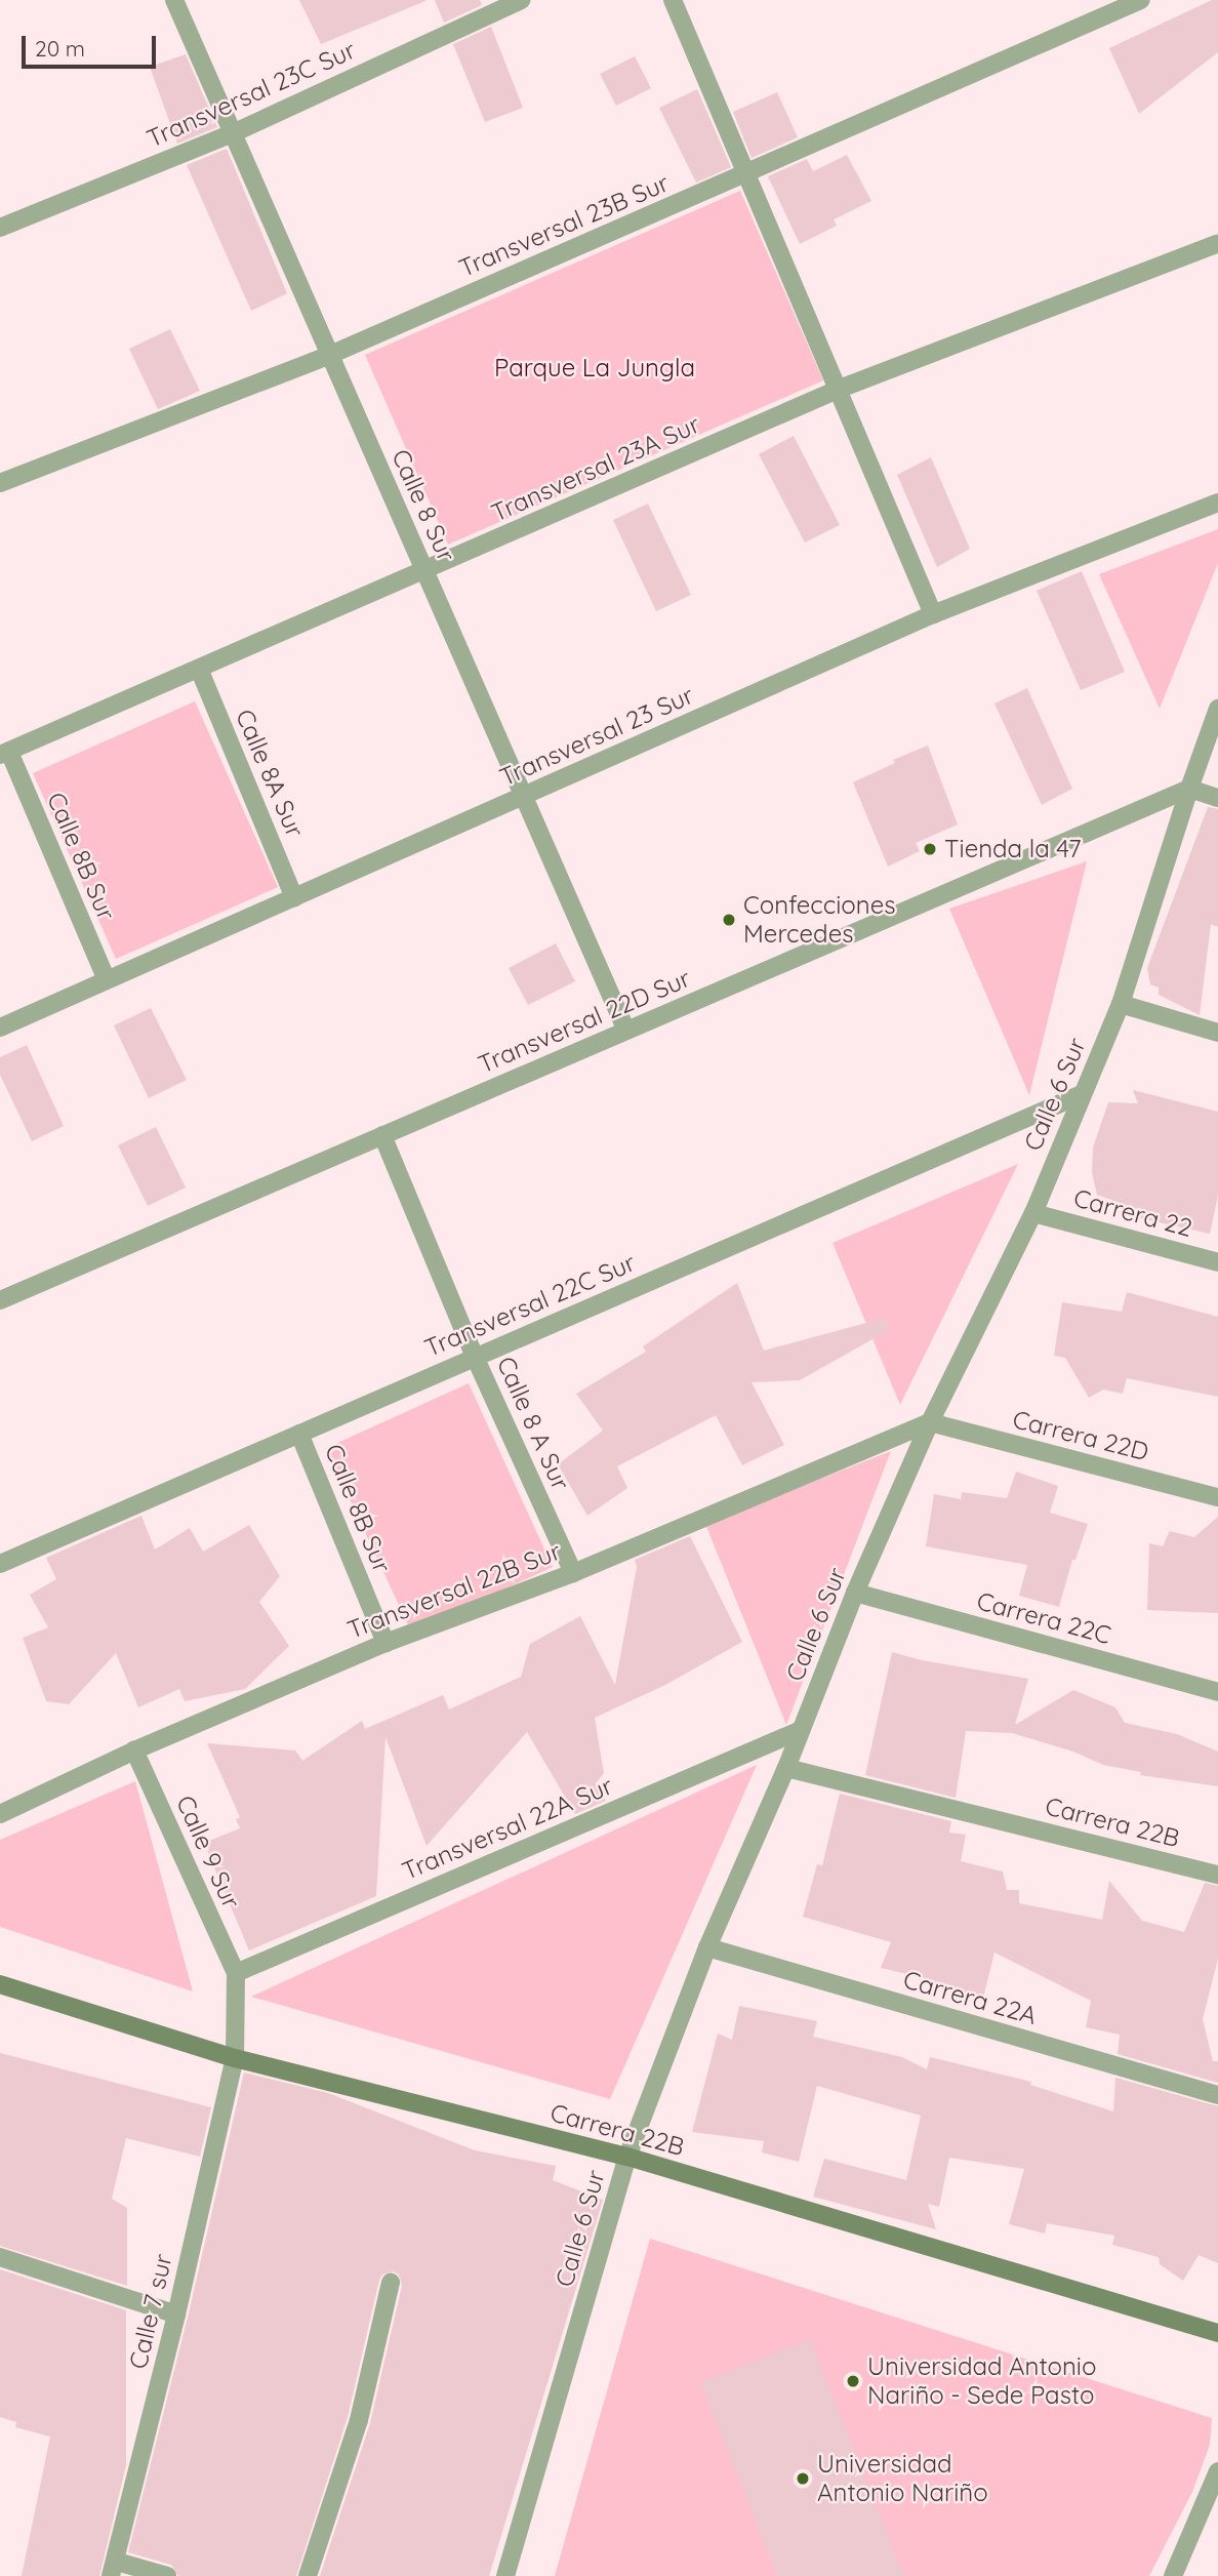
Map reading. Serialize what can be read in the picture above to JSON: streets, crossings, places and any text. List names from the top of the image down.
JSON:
{
  "streets": {
    "street": [
      "Transversal 23C Sur",
      "Transversal 23B Sur",
      "Transversal 23A Sur",
      "Calle 8 Sur",
      "Transversal 23 Sur",
      "Calle 8A Sur",
      "Calle 8B Sur",
      "Transversal 22D Sur",
      "Calle 6 Sur",
      "Carrera 22",
      "Transversal 22C Sur",
      "Calle 8 A Sur",
      "Carrera 22D",
      "Transversal 22B Sur",
      "Carrera 22C",
      "Carrera 22B",
      "Transversal 22A Sur",
      "Calle 9 Sur",
      "Carrera 22A",
      "Calle 7 sur"
    ]
  },
  "crossings": [
    ["Transversal 23C Sur", "Calle 8 Sur"],
    ["Transversal 23B Sur", "Calle 8 Sur"],
    ["Transversal 23A Sur", "Calle 8 Sur"],
    ["Transversal 23A Sur", "Calle 8A Sur"],
    ["Transversal 23A Sur", "Calle 8B Sur"],
    ["Calle 8 Sur", "Transversal 23 Sur"],
    ["Calle 8 Sur", "Transversal 22D Sur"],
    ["Transversal 23 Sur", "Calle 8A Sur"],
    ["Transversal 23 Sur", "Calle 8B Sur"],
    ["Calle 8B Sur", "Transversal 22C Sur"],
    ["Calle 8B Sur", "Transversal 22B Sur"],
    ["Transversal 22D Sur", "Calle 6 Sur"],
    ["Transversal 22D Sur", "Calle 8 A Sur"],
    ["Calle 6 Sur", "Carrera 22"],
    ["Calle 6 Sur", "Transversal 22C Sur"],
    ["Calle 6 Sur", "Carrera 22D"],
    ["Calle 6 Sur", "Transversal 22B Sur"],
    ["Calle 6 Sur", "Carrera 22C"],
    ["Calle 6 Sur", "Carrera 22B"],
    ["Calle 6 Sur", "Transversal 22A Sur"],
    ["Calle 6 Sur", "Carrera 22A"],
    ["Transversal 22C Sur", "Calle 8 A Sur"],
    ["Calle 8 A Sur", "Transversal 22B Sur"],
    ["Carrera 22D", "Transversal 22B Sur"],
    ["Transversal 22B Sur", "Calle 9 Sur"],
    ["Carrera 22B", "Calle 7 sur"],
    ["Transversal 22A Sur", "Calle 9 Sur"],
    ["Transversal 22A Sur", "Calle 7 sur"],
    ["Calle 9 Sur", "Calle 7 sur"]
  ],
  "parks": ["Parque La Jungla"],
  "places": [
    "Tienda la 47",
    "Confecciones Mercedes",
    "Universidad Antonio Nariño - Sede Pasto",
    "Universidad Antonio Nariño"
  ],
  "scale_bar": "20 m"
}
